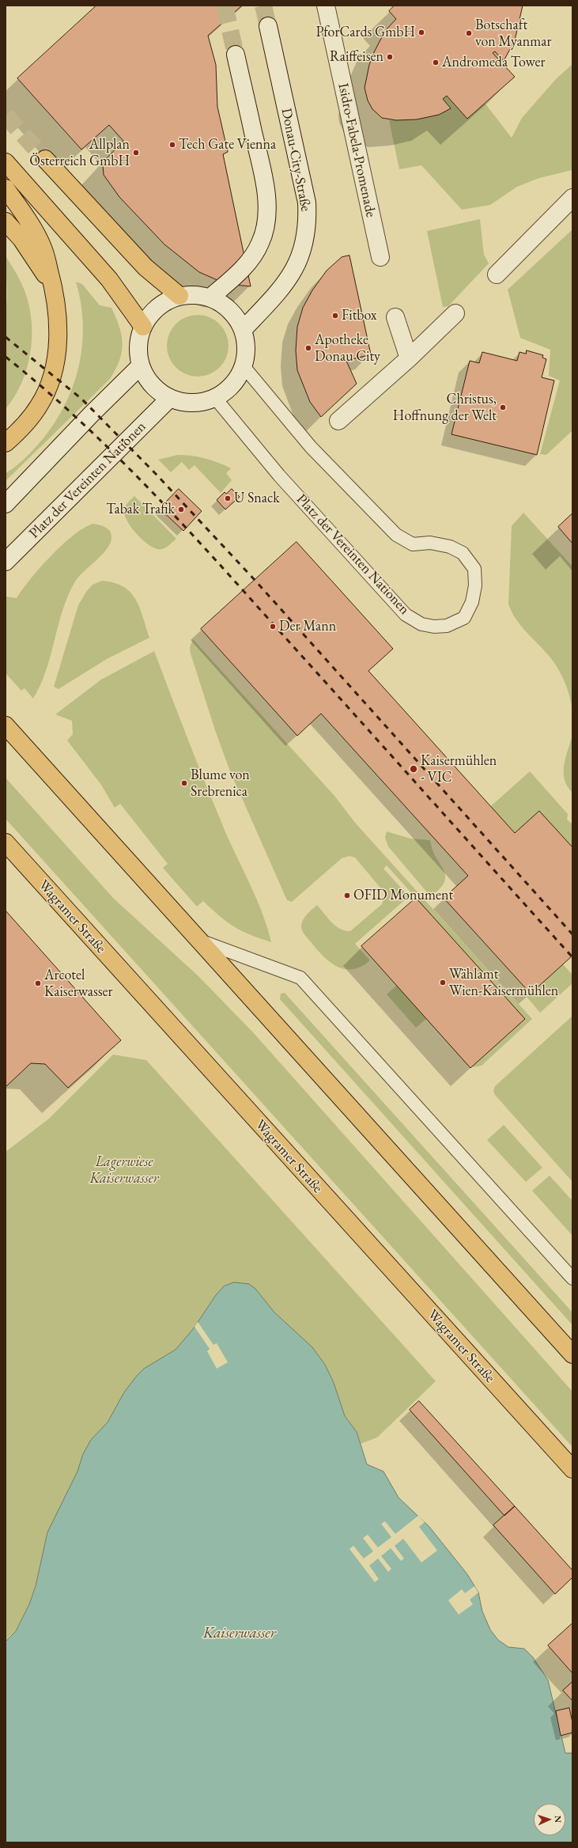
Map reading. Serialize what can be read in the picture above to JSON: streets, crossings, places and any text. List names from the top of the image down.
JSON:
{
  "streets": {
    "main road": [
      "Isidro-Fabela-Promenade",
      "Donau-City-Straße",
      "Platz der Vereinten Nationen",
      "Wagramer Straße"
    ]
  },
  "crossings": [
    ["Donau-City-Straße", "Platz der Vereinten Nationen"]
  ],
  "water": ["Kaiserwasser"],
  "parks": ["Lagerwiese Kaiserwasser"],
  "places": [
    "PforCards GmbH",
    "Botschaft von Myanmar",
    "Raiffeisen",
    "Andromeda Tower",
    "Tech Gate Vienna",
    "Allplan Österreich GmbH",
    "Fitbox",
    "Apotheke Donau City",
    "Christus, Hoffnung der Welt",
    "U Snack",
    "Tabak Trafik",
    "Der Mann",
    "Kaisermühlen - VIC",
    "Blume von Srebrenica",
    "OFID Monument",
    "Wählamt Wien-Kaisermühlen",
    "Arcotel Kaiserwasser"
  ],
  "north": "right"
}
